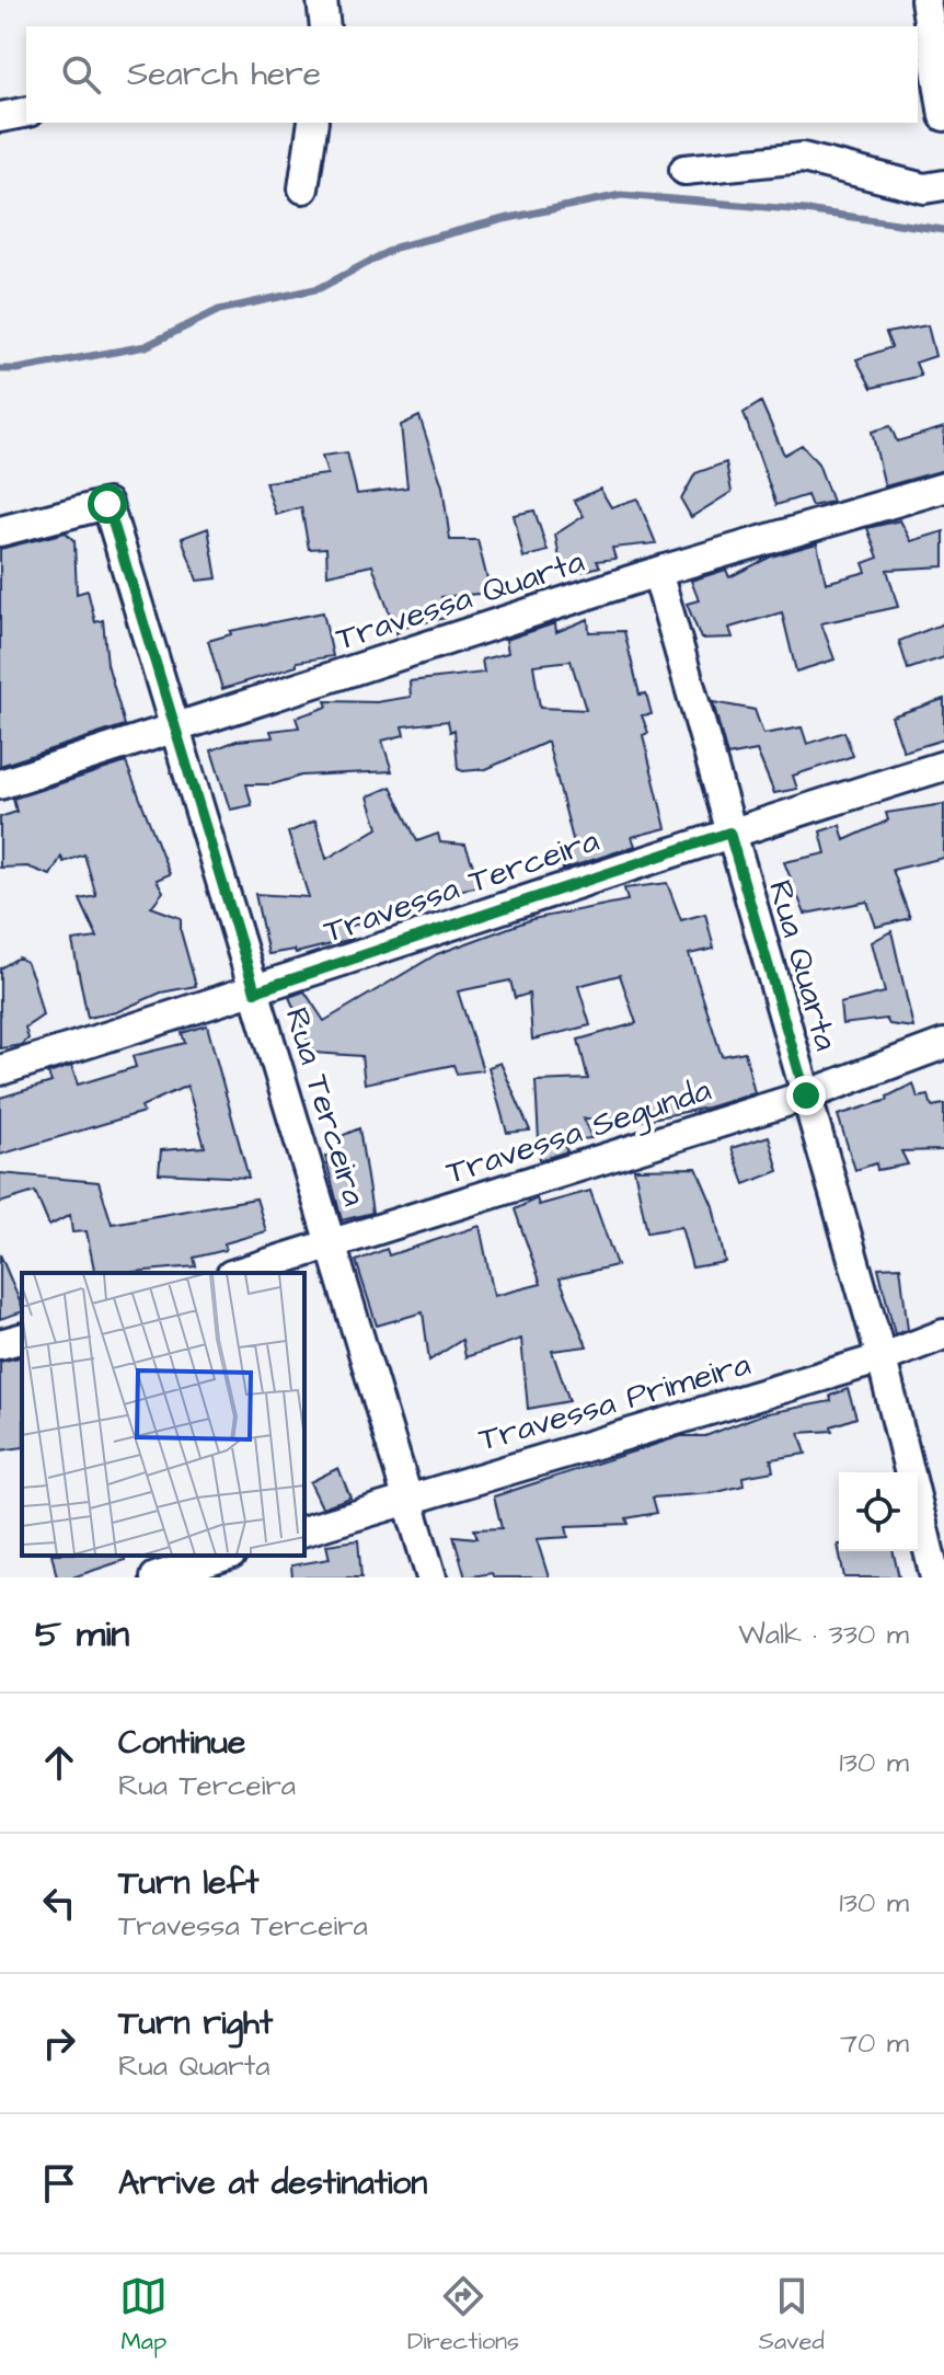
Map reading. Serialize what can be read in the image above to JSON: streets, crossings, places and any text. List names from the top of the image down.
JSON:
{
  "streets": {
    "street": [
      "Travessa Quarta",
      "Travessa Terceira",
      "Rua Quarta",
      "Rua Terceira",
      "Travessa Segunda",
      "Travessa Primeira"
    ]
  },
  "crossings": [
    ["Travessa Quarta", "Rua Quarta"],
    ["Travessa Quarta", "Rua Terceira"],
    ["Travessa Terceira", "Rua Quarta"],
    ["Travessa Terceira", "Rua Terceira"],
    ["Rua Quarta", "Travessa Segunda"],
    ["Rua Quarta", "Travessa Primeira"],
    ["Rua Terceira", "Travessa Segunda"],
    ["Rua Terceira", "Travessa Primeira"]
  ],
  "page": {
    "search": "Search here",
    "heading": ["5 min", "Walk · 330 m"],
    "list": [
      ["Continue", "Rua Terceira", "130 m"],
      ["Turn left", "Travessa Terceira", "130 m"],
      ["Turn right", "Rua Quarta", "70 m"],
      "Arrive at destination"
    ],
    "nav": ["Map", "Directions", "Saved"]
  }
}
